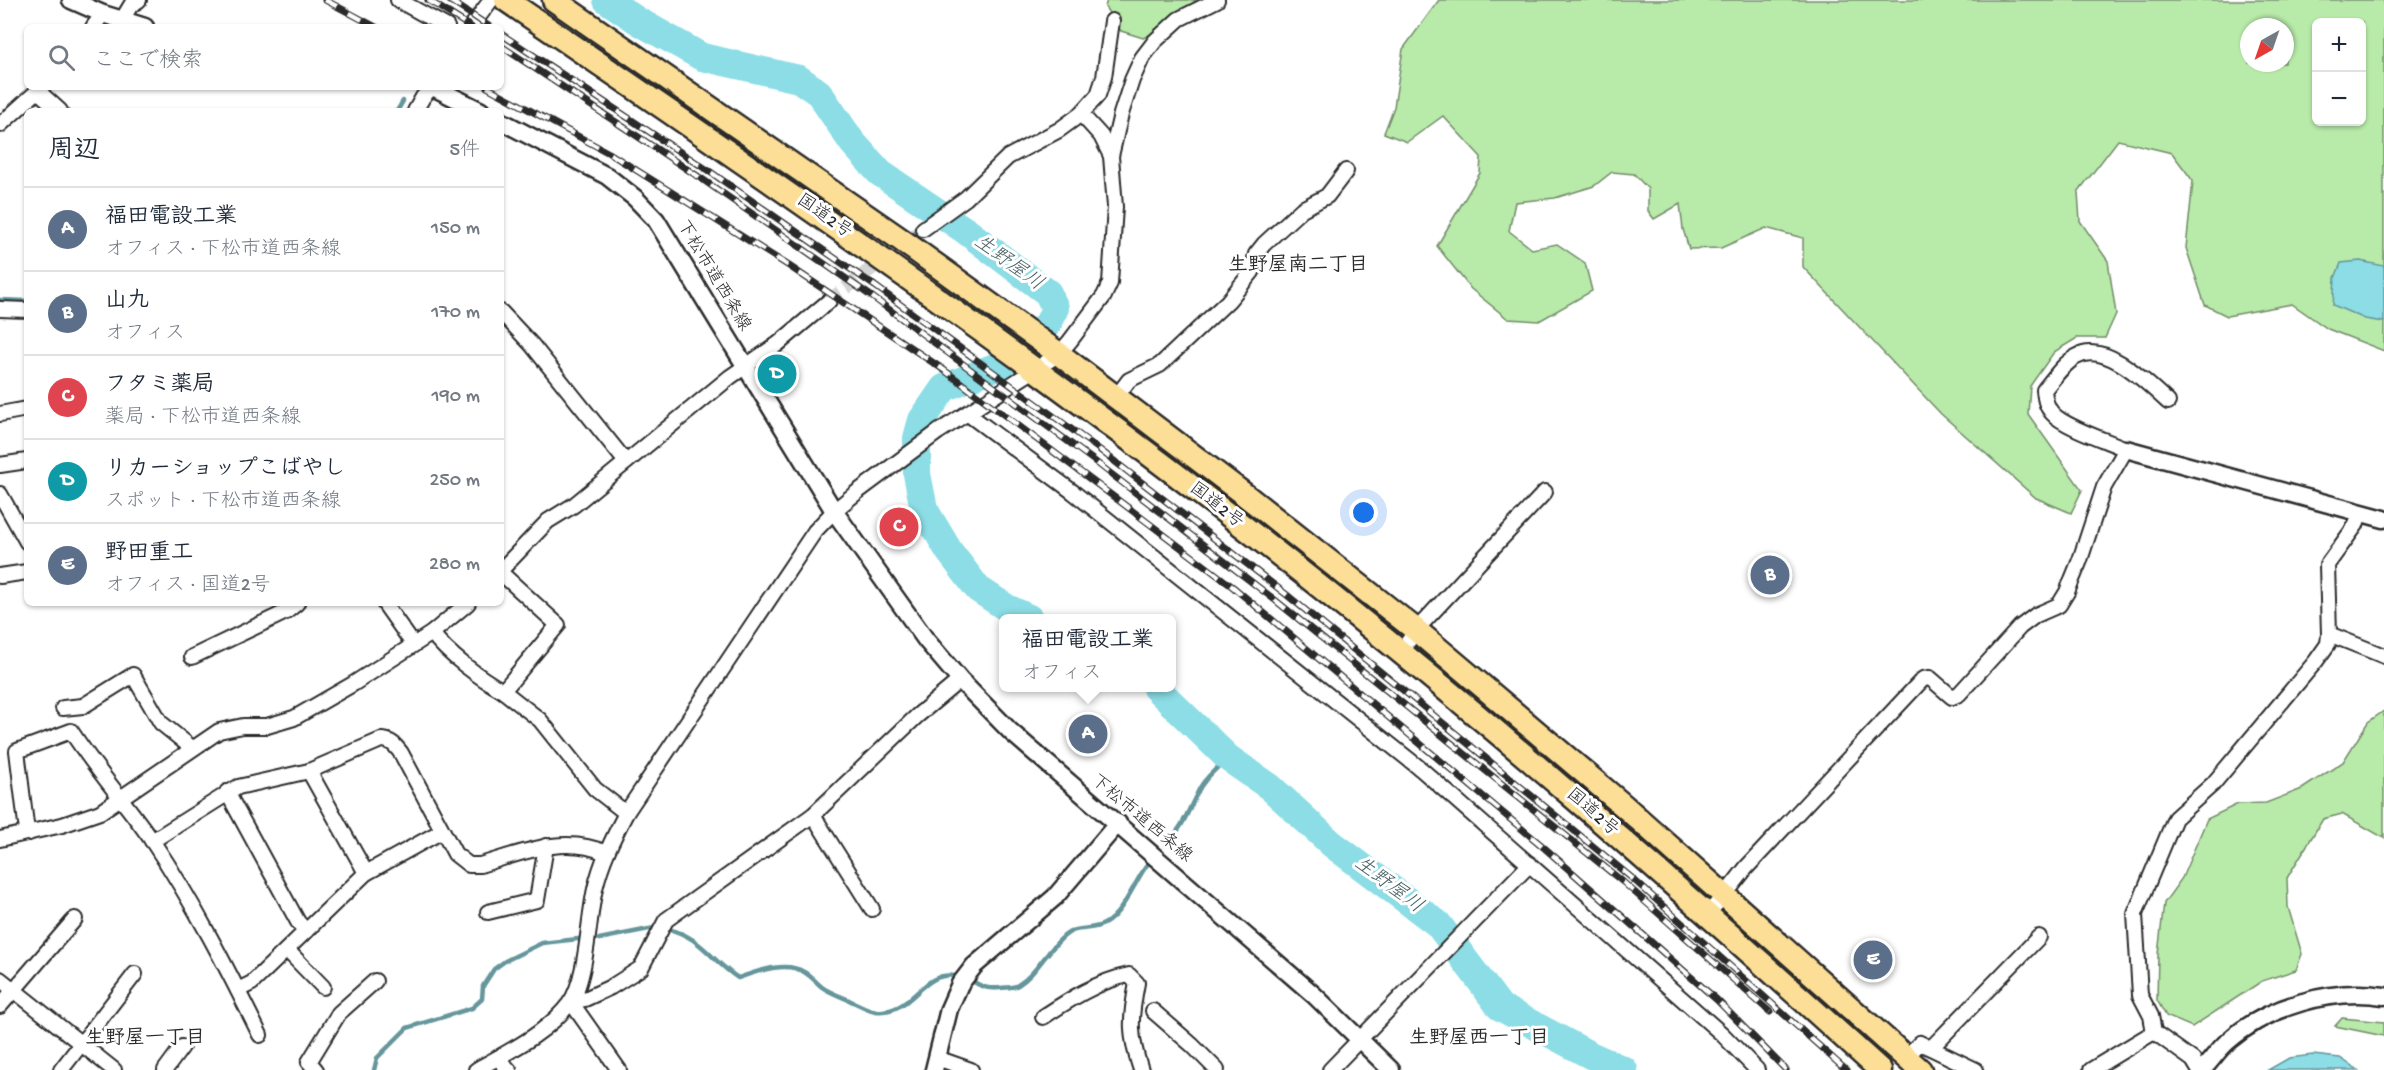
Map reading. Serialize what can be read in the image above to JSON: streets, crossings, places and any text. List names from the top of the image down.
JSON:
{
  "streets": {
    "highway": ["国道2号"],
    "street": ["下松市道西条線"]
  },
  "districts": ["生野屋南二丁目", "生野屋一丁目", "生野屋西一丁目"],
  "water": ["生野屋川"],
  "north": "bottom left",
  "page": {
    "map_buttons": ["+", "−"],
    "search": "ここで検索",
    "heading": ["周辺", "5件"],
    "list": [
      {
        "mark": "A",
        "name": "福田電設工業",
        "note": "オフィス · 下松市道西条線",
        "value": "150 m"
      },
      {
        "mark": "B",
        "name": "山九",
        "note": "オフィス",
        "value": "170 m"
      },
      {
        "mark": "C",
        "name": "フタミ薬局",
        "note": "薬局 · 下松市道西条線",
        "value": "190 m"
      },
      {
        "mark": "D",
        "name": "リカーショップこばやし",
        "note": "スポット · 下松市道西条線",
        "value": "250 m"
      },
      {
        "mark": "E",
        "name": "野田重工",
        "note": "オフィス · 国道2号",
        "value": "280 m"
      }
    ],
    "pins": [
      "D",
      "C",
      "B",
      "A",
      "E"
    ],
    "popup": ["福田電設工業", "オフィス"]
  }
}
